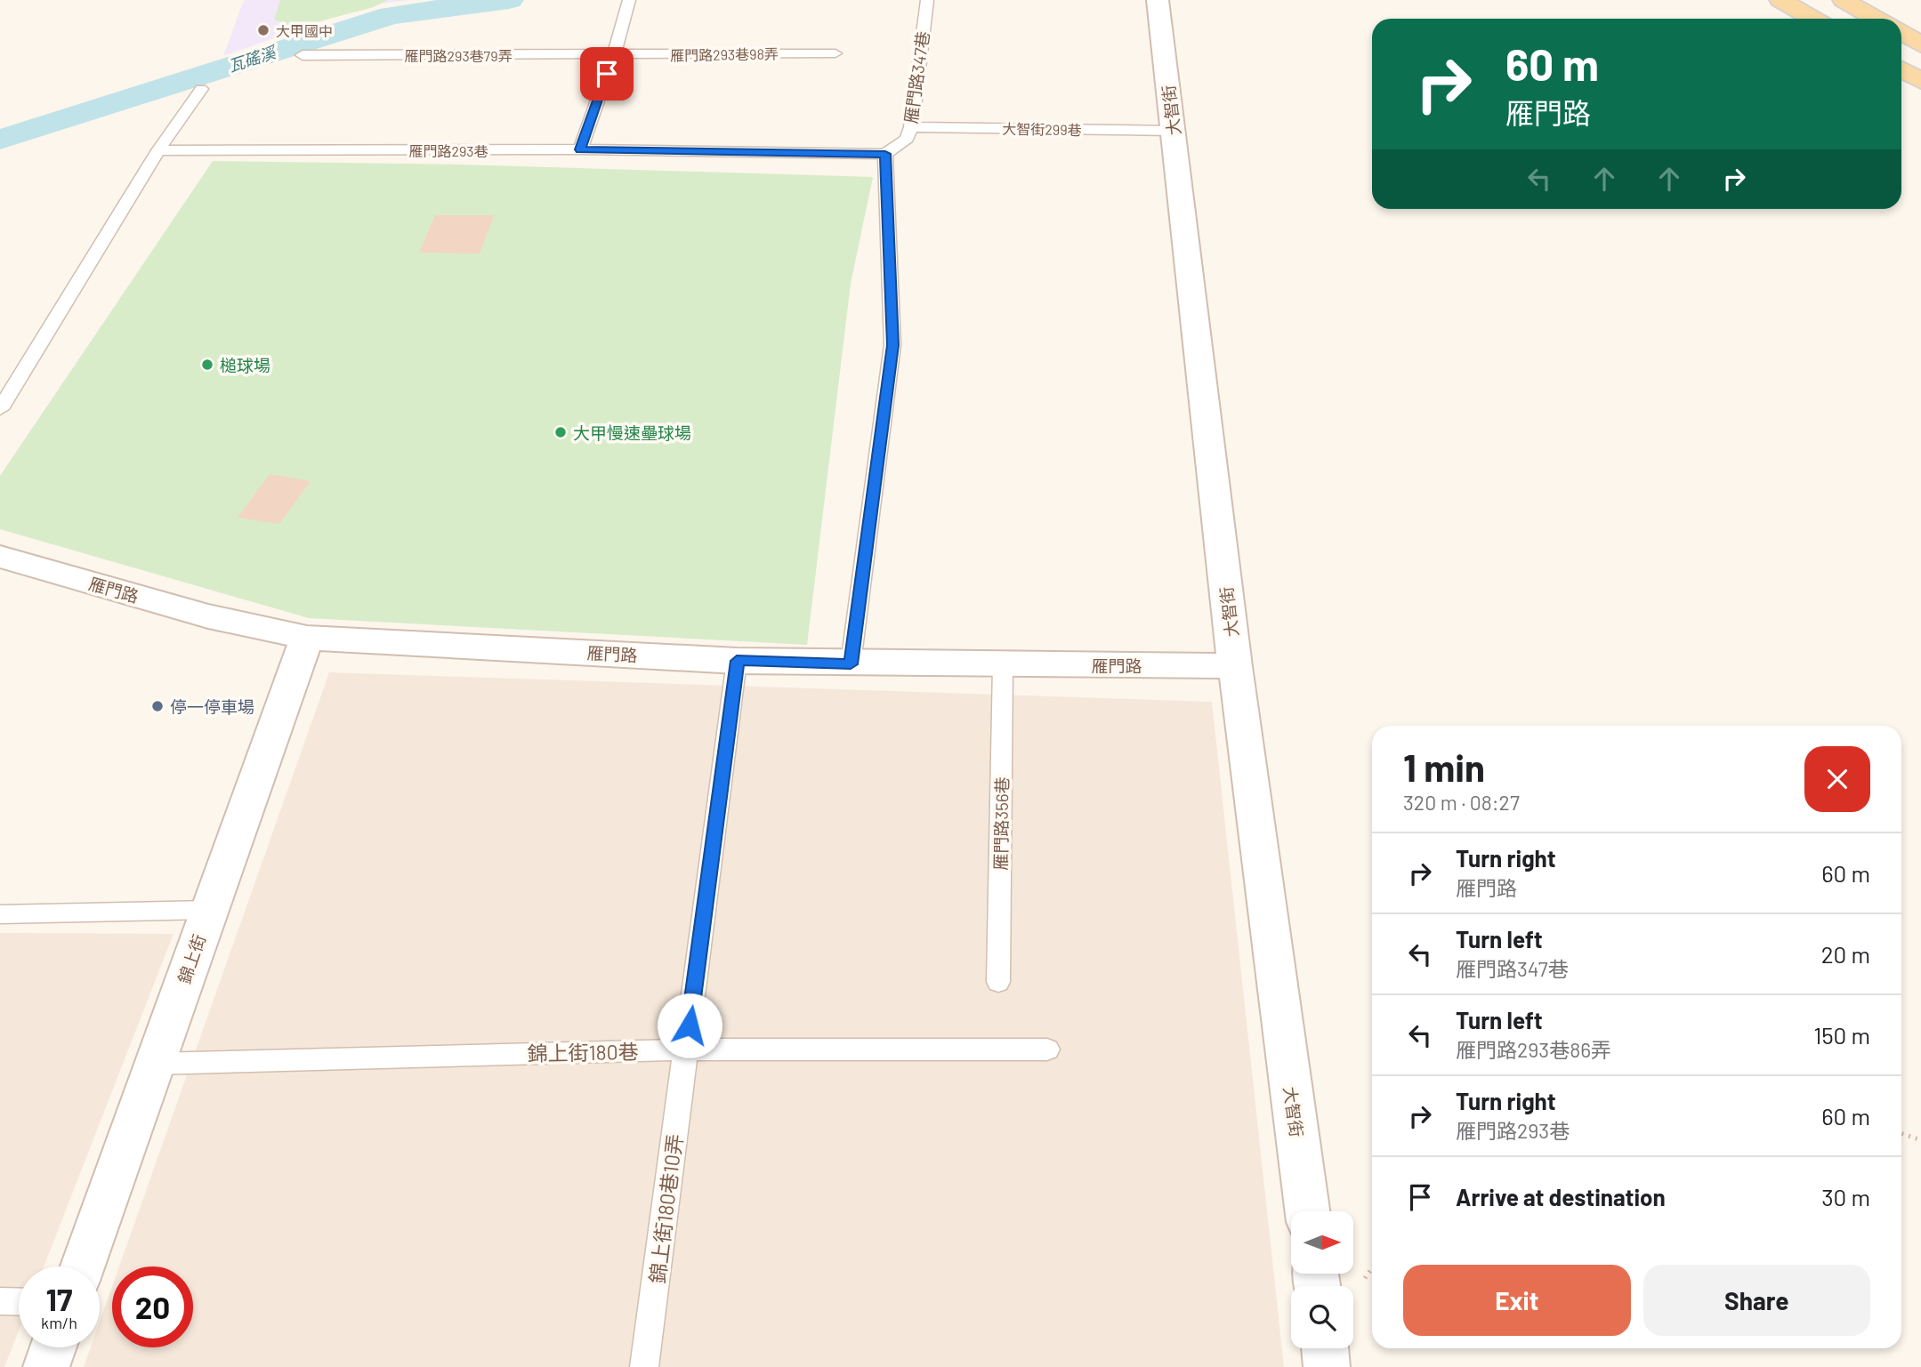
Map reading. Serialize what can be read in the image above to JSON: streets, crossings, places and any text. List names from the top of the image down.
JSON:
{
  "streets": {
    "street": ["大智街", "雁門路", "錦上街"],
    "lane": [
      "雁門路293巷98弄",
      "雁門路293巷79弄",
      "雁門路347巷",
      "大智街299巷",
      "雁門路293巷",
      "雁門路356巷",
      "錦上街180巷",
      "錦上街180巷10弄"
    ]
  },
  "crossings": [
    ["雁門路293巷98弄", "雁門路293巷79弄"],
    ["雁門路347巷", "大智街299巷"],
    ["大智街", "大智街299巷"],
    ["大智街", "雁門路"],
    ["雁門路", "雁門路356巷"],
    ["雁門路", "錦上街"],
    ["雁門路", "錦上街180巷10弄"],
    ["錦上街", "錦上街180巷"],
    ["錦上街180巷", "錦上街180巷10弄"]
  ],
  "water": ["瓦磘溪"],
  "places": [
    "大甲國中",
    "槌球場",
    "大甲慢速壘球場",
    "停一停車場"
  ],
  "north": "right",
  "page": {
    "turn": ["60 m", "雁門路"],
    "heading": ["1 min", "320 m · 08:27"],
    "list": [
      {
        "name": "Turn right",
        "note": "雁門路",
        "value": "60 m"
      },
      {
        "name": "Turn left",
        "note": "雁門路347巷",
        "value": "20 m"
      },
      {
        "name": "Turn left",
        "note": "雁門路293巷86弄",
        "value": "150 m"
      },
      {
        "name": "Turn right",
        "note": "雁門路293巷",
        "value": "60 m"
      },
      {
        "name": "Arrive at destination",
        "value": "30 m"
      }
    ],
    "buttons": ["Exit", "Share"],
    "speed": "17 km/h",
    "limit": "20"
  }
}
